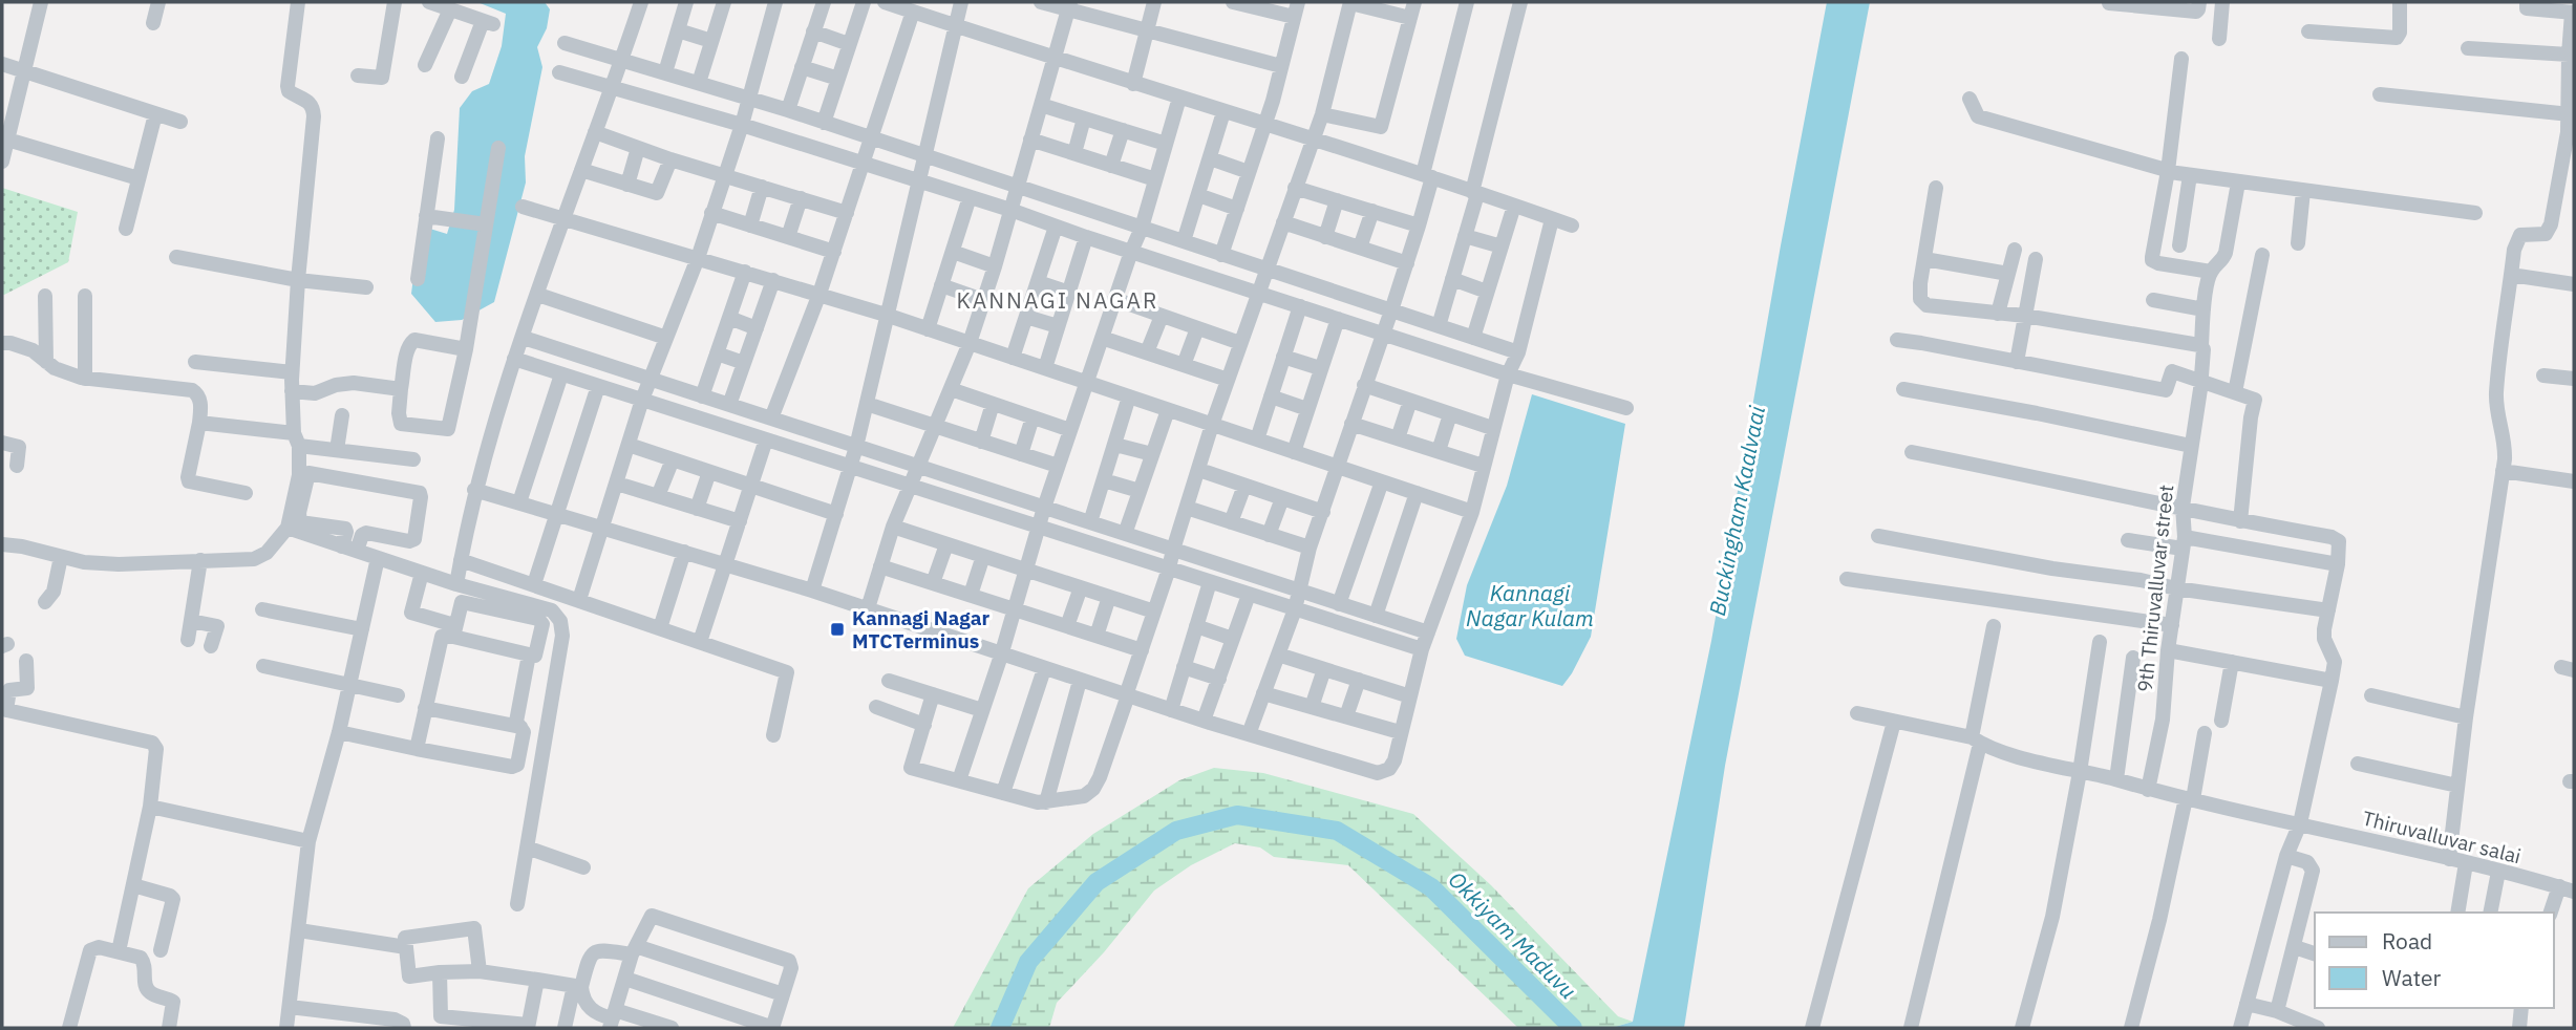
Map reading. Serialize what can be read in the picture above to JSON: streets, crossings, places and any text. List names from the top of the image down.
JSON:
{
  "streets": {
    "street": ["9th Thiruvalluvar street", "Thiruvalluvar salai"]
  },
  "crossings": [
    ["9th Thiruvalluvar street", "Thiruvalluvar salai"]
  ],
  "districts": ["KANNAGI NAGAR"],
  "water": ["Buckingham Kaalvaai", "Kannagi Nagar Kulam", "Okkiyam Maduvu"],
  "places": {
    "transit": ["Kannagi Nagar MTCTerminus"]
  },
  "legend": ["Road", "Water"]
}
